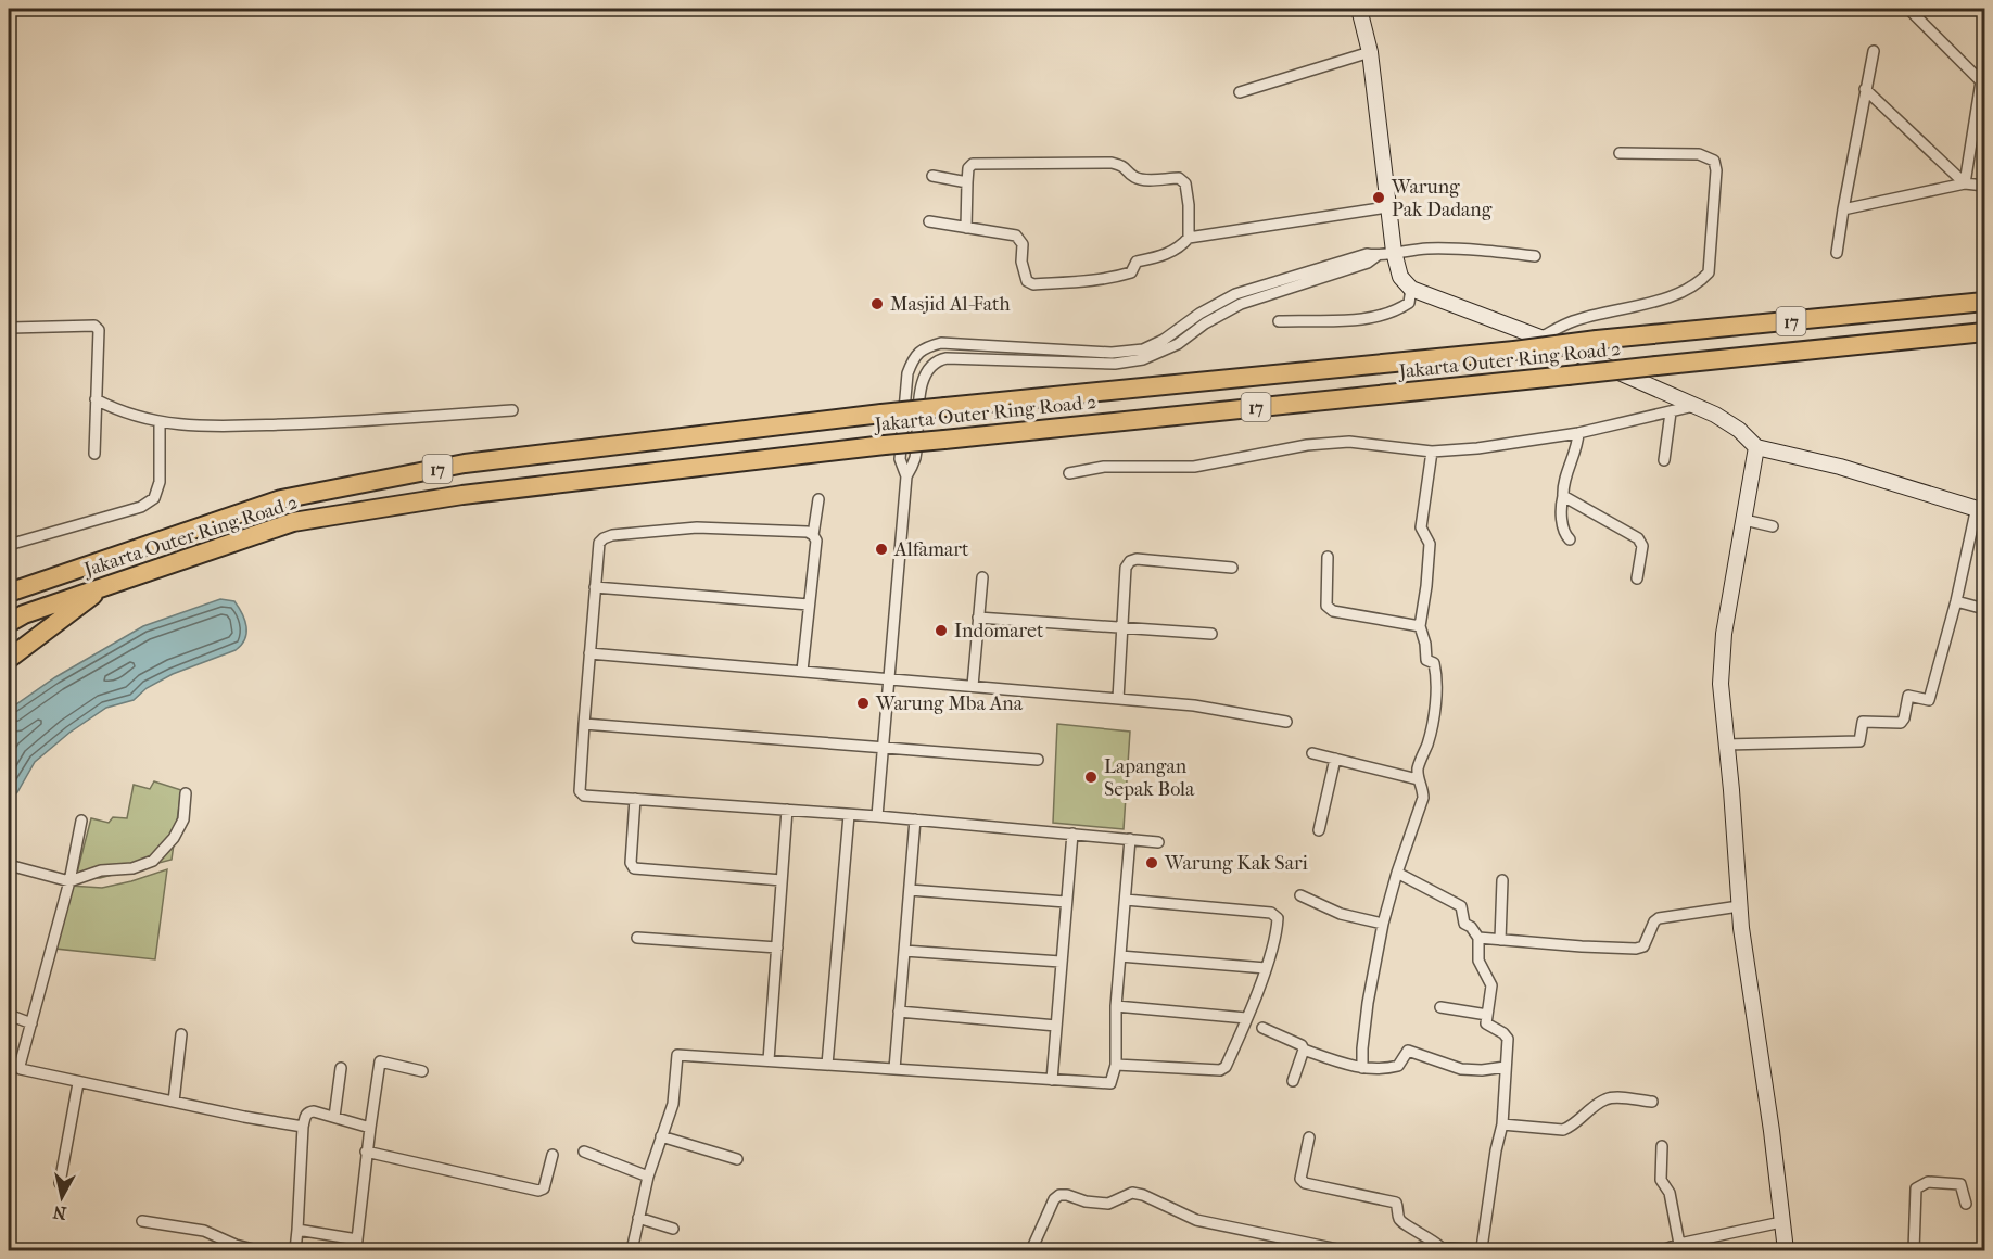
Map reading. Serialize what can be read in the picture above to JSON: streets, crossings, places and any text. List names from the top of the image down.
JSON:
{
  "streets": {
    "highway": ["17", "Jakarta Outer Ring Road 2"]
  },
  "places": [
    "Warung Pak Dadang",
    "Masjid Al-Fath",
    "Alfamart",
    "Indomaret",
    "Warung Mba Ana",
    "Lapangan Sepak Bola",
    "Warung Kak Sari"
  ],
  "north": "bottom"
}
